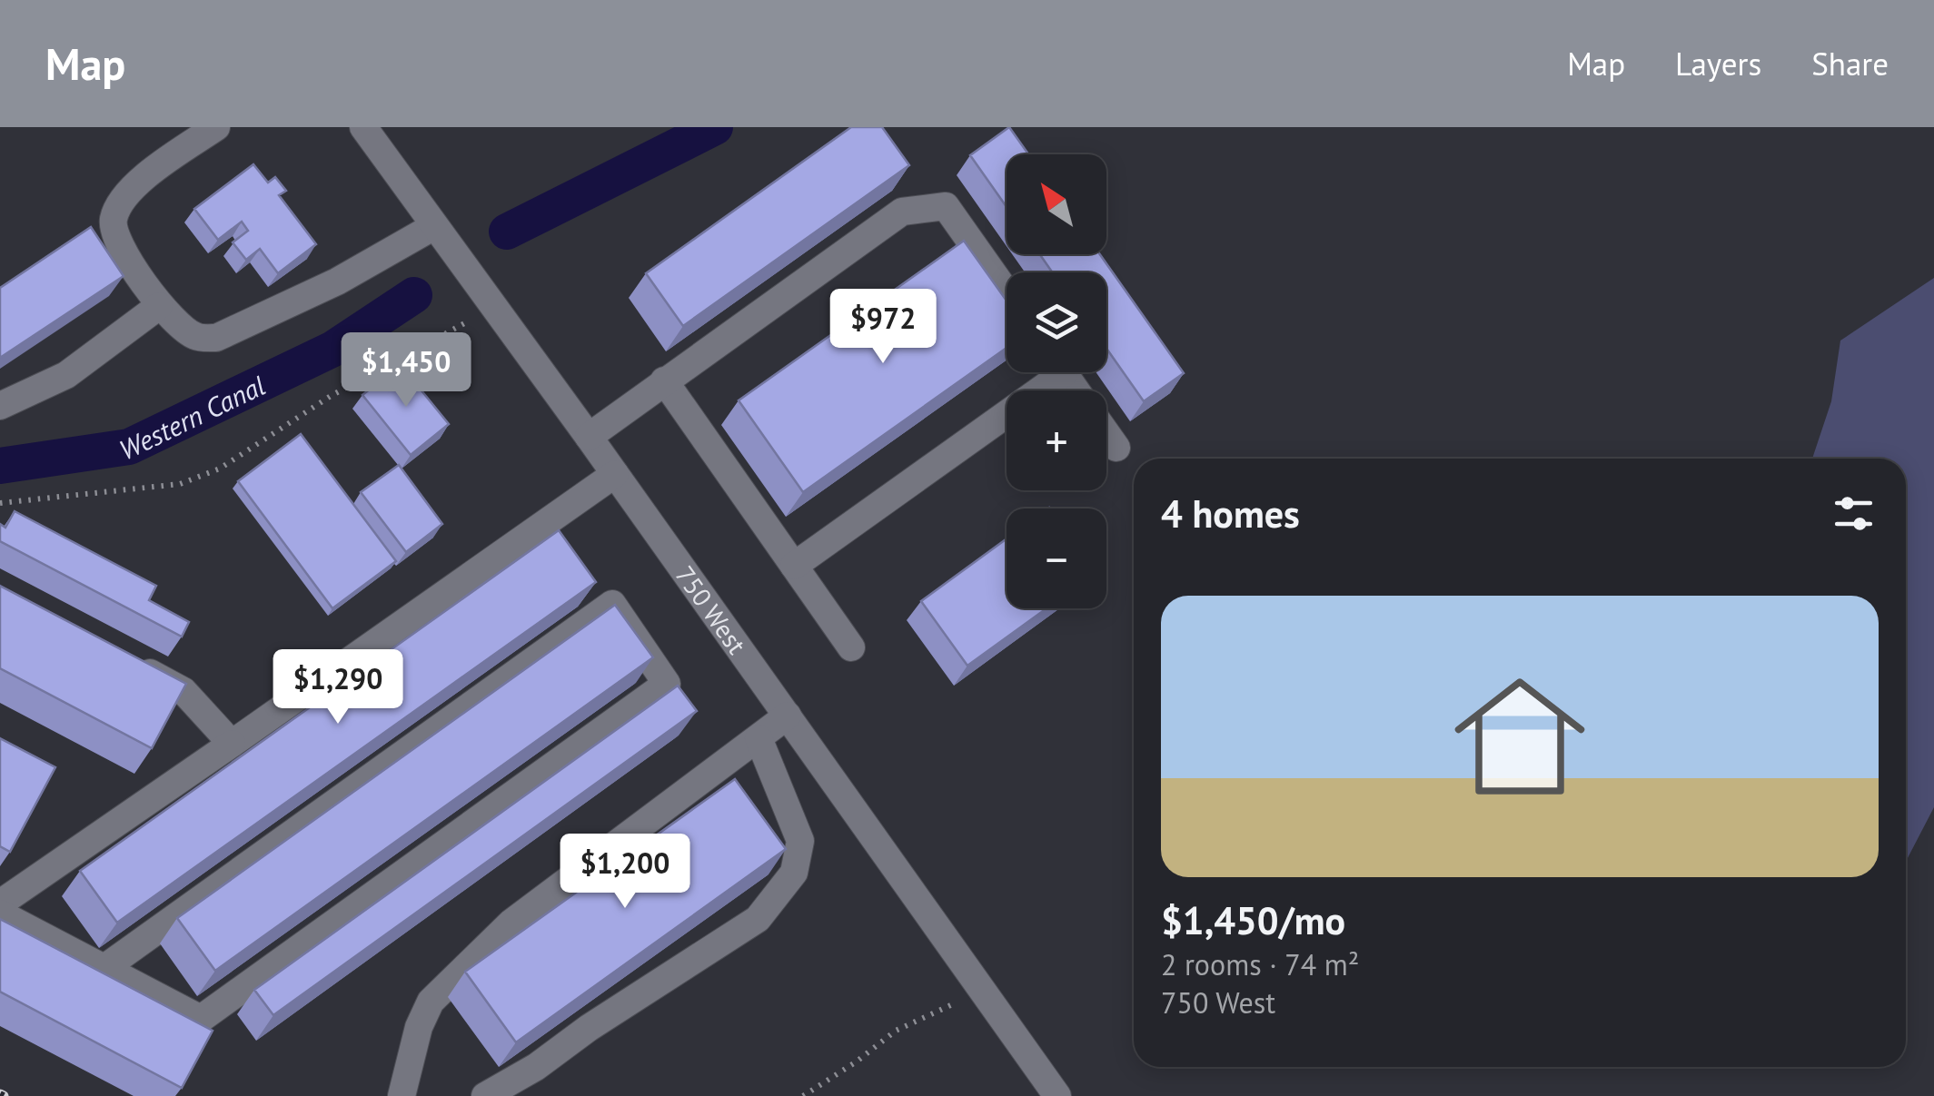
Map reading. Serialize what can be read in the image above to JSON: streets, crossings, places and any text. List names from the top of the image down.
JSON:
{
  "streets": {
    "street": ["750 West"]
  },
  "water": ["Western Canal"],
  "north": "top left",
  "page": {
    "header": "Map",
    "nav": ["Map", "Layers", "Share"],
    "map_buttons": ["+", "−"],
    "price": [
      "$972",
      "$1,450",
      "$1,290",
      "$1,200"
    ],
    "heading": "4 homes",
    "list": [
      {
        "name": "$1,450/mo",
        "note": "2 rooms · 74 m² · 750 West"
      }
    ]
  }
}
